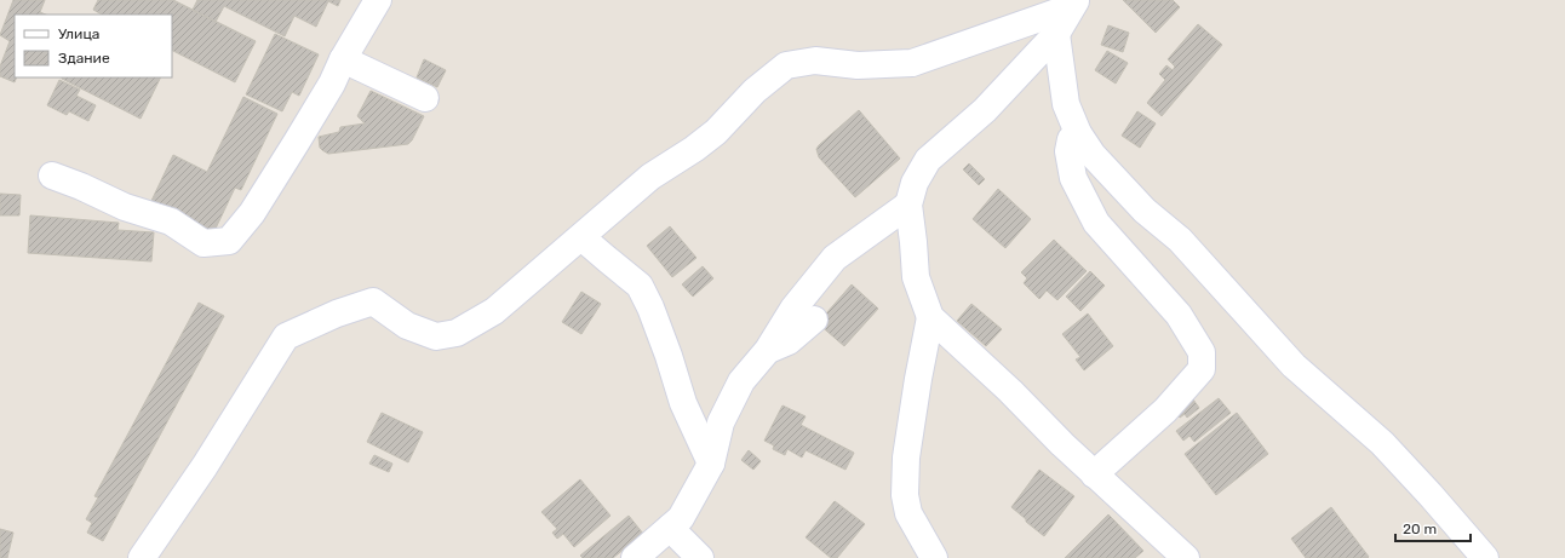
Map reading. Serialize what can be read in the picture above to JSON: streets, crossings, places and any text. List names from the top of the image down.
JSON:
{
  "legend": ["Улица", "Здание"],
  "scale_bar": "20 m"
}
